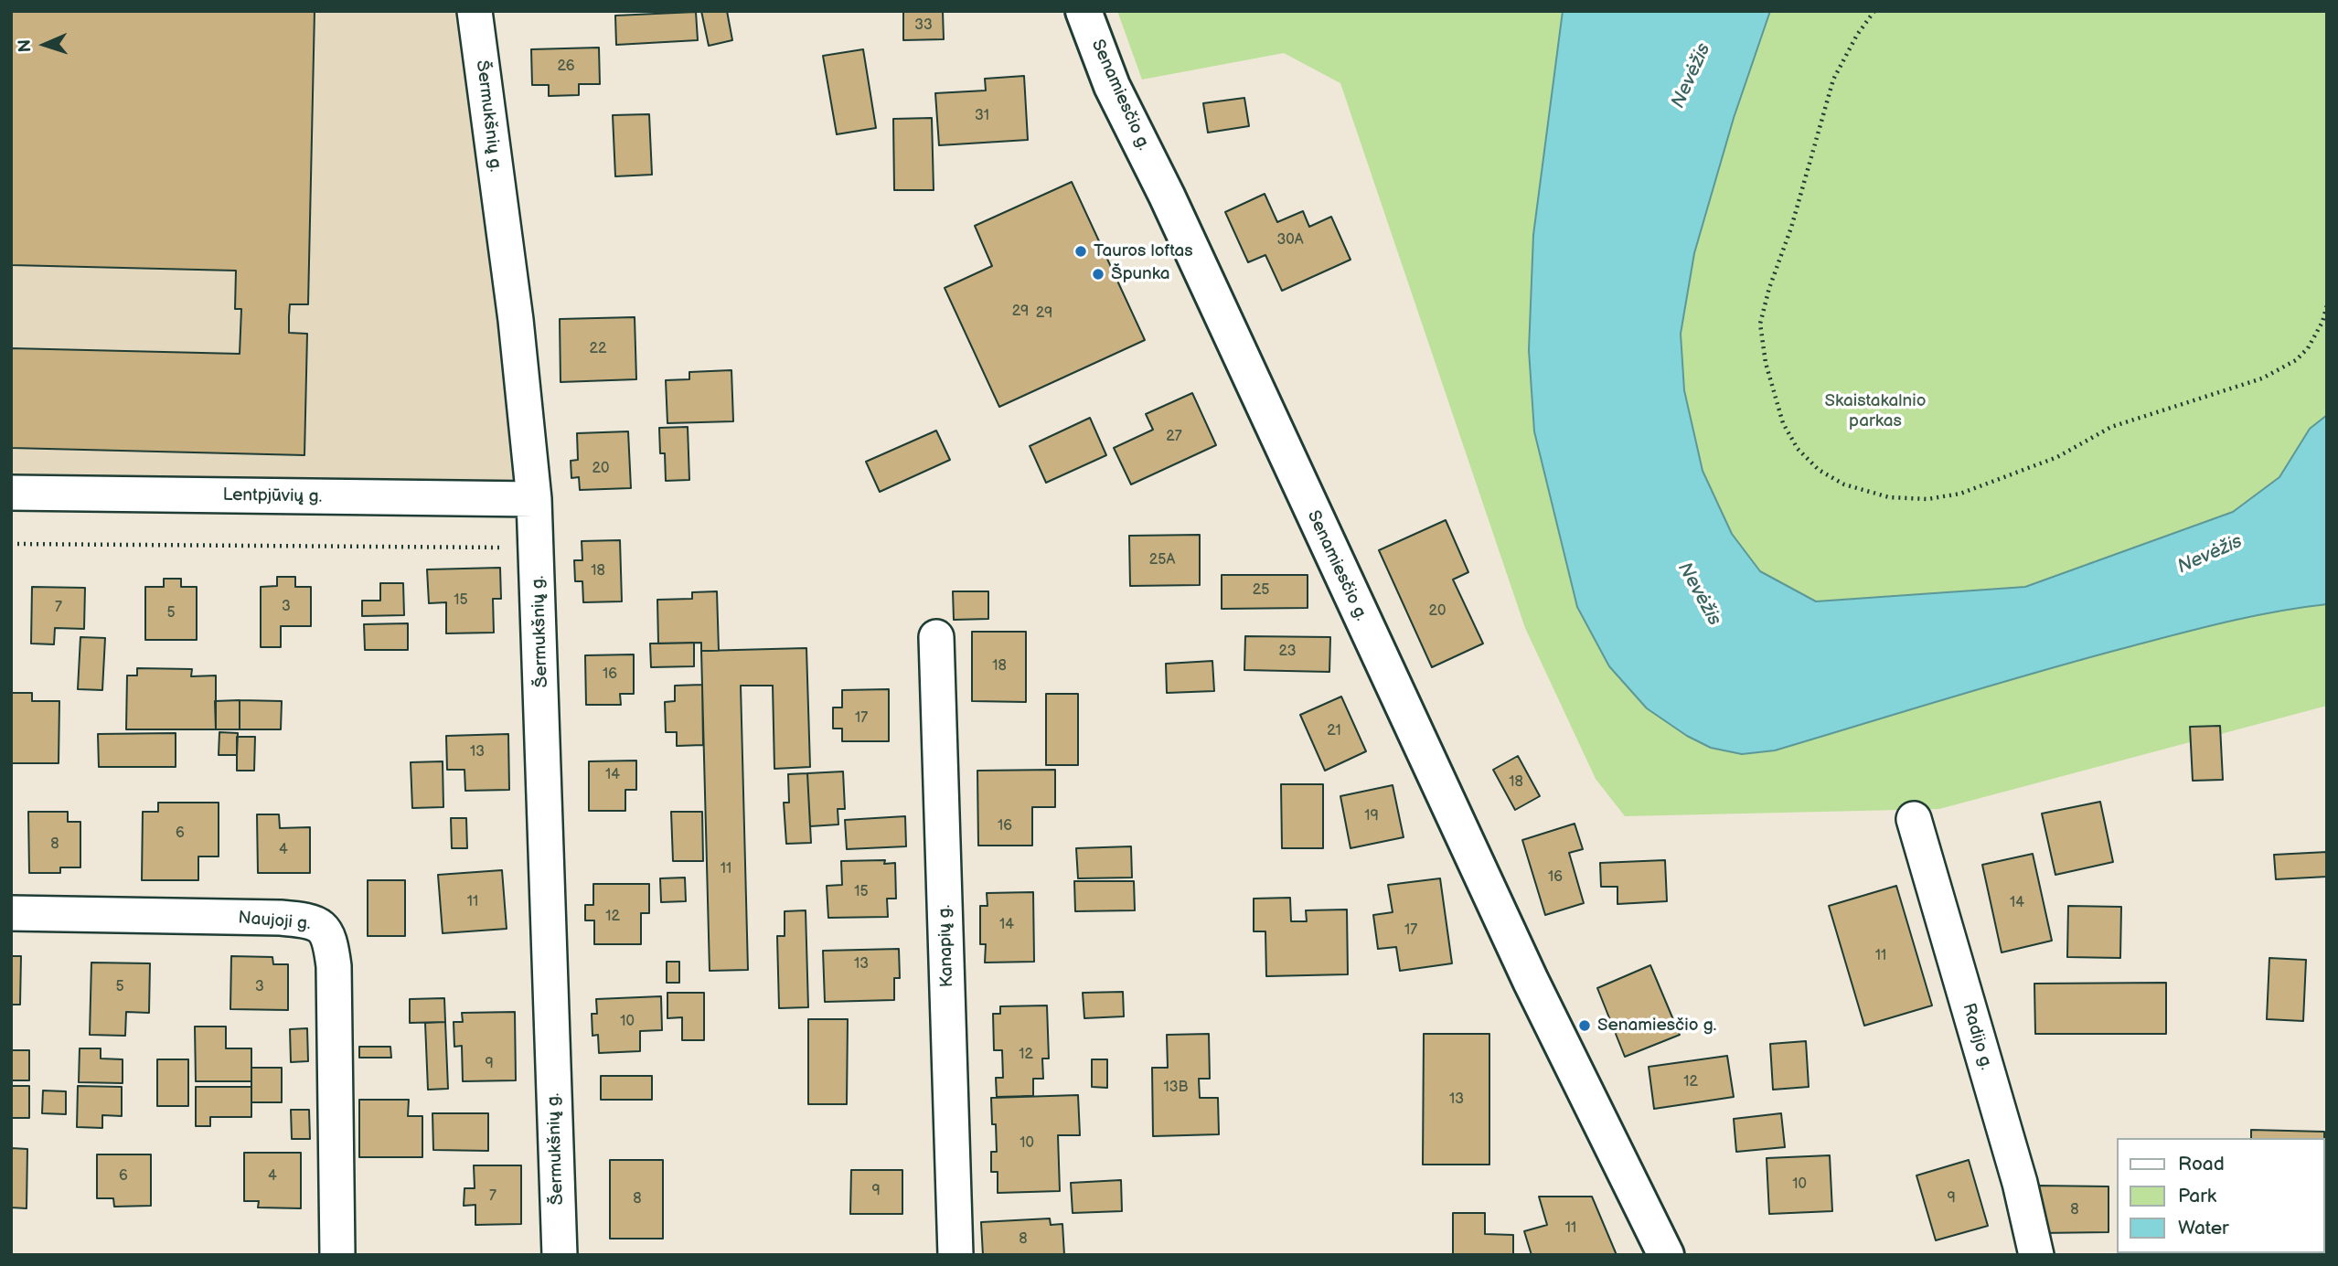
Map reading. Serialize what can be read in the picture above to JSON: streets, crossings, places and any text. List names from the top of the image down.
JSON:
{
  "streets": {
    "main road": ["Senamiesčio g."],
    "street": [
      "Šermukšnių g.",
      "Lentpjūvių g.",
      "Naujoji g.",
      "Kanapių g.",
      "Radijo g."
    ]
  },
  "crossings": [
    ["Šermukšnių g.", "Lentpjūvių g."]
  ],
  "water": ["Nevėžis"],
  "parks": ["Skaistakalnio parkas"],
  "places": ["Tauros loftas", "Špunka", "Senamiesčio g."],
  "house_numbers": [
    "33",
    "26",
    "31",
    "30A",
    "29",
    "29",
    "22",
    "27",
    "20",
    "25A",
    "18",
    "25",
    "15",
    "3",
    "7",
    "20",
    "5",
    "23",
    "18",
    "16",
    "17",
    "21",
    "13",
    "14",
    "18",
    "19",
    "16",
    "6",
    "8",
    "4",
    "11",
    "16",
    "15",
    "11",
    "14",
    "12",
    "14",
    "17",
    "11",
    "13",
    "5",
    "3",
    "10",
    "12",
    "9",
    "12",
    "13B",
    "13",
    "10",
    "6",
    "4",
    "10",
    "9",
    "7",
    "9",
    "8",
    "8",
    "11",
    "8"
  ],
  "legend": ["Road", "Park", "Water"],
  "north": "left"
}
